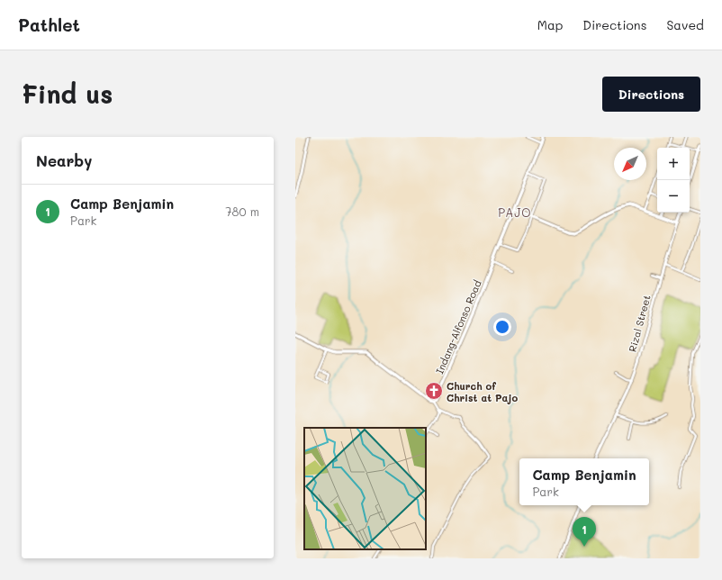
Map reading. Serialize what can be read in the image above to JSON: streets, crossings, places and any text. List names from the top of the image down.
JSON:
{
  "streets": {
    "main road": ["Rizal Street", "Indang-Alfonso Road"]
  },
  "districts": ["PAJO"],
  "places": {
    "church": ["Church of Christ at Pajo"]
  },
  "north": "bottom left",
  "page": {
    "header": "Pathlet",
    "nav": ["Map", "Directions", "Saved"],
    "buttons": "Directions",
    "title": "Find us",
    "heading": "Nearby",
    "map_buttons": ["+", "−"],
    "list": [
      {
        "mark": "1",
        "name": "Camp Benjamin",
        "note": "Park",
        "value": "780 m"
      }
    ],
    "popup": ["Camp Benjamin", "Park"],
    "pins": "1"
  }
}
